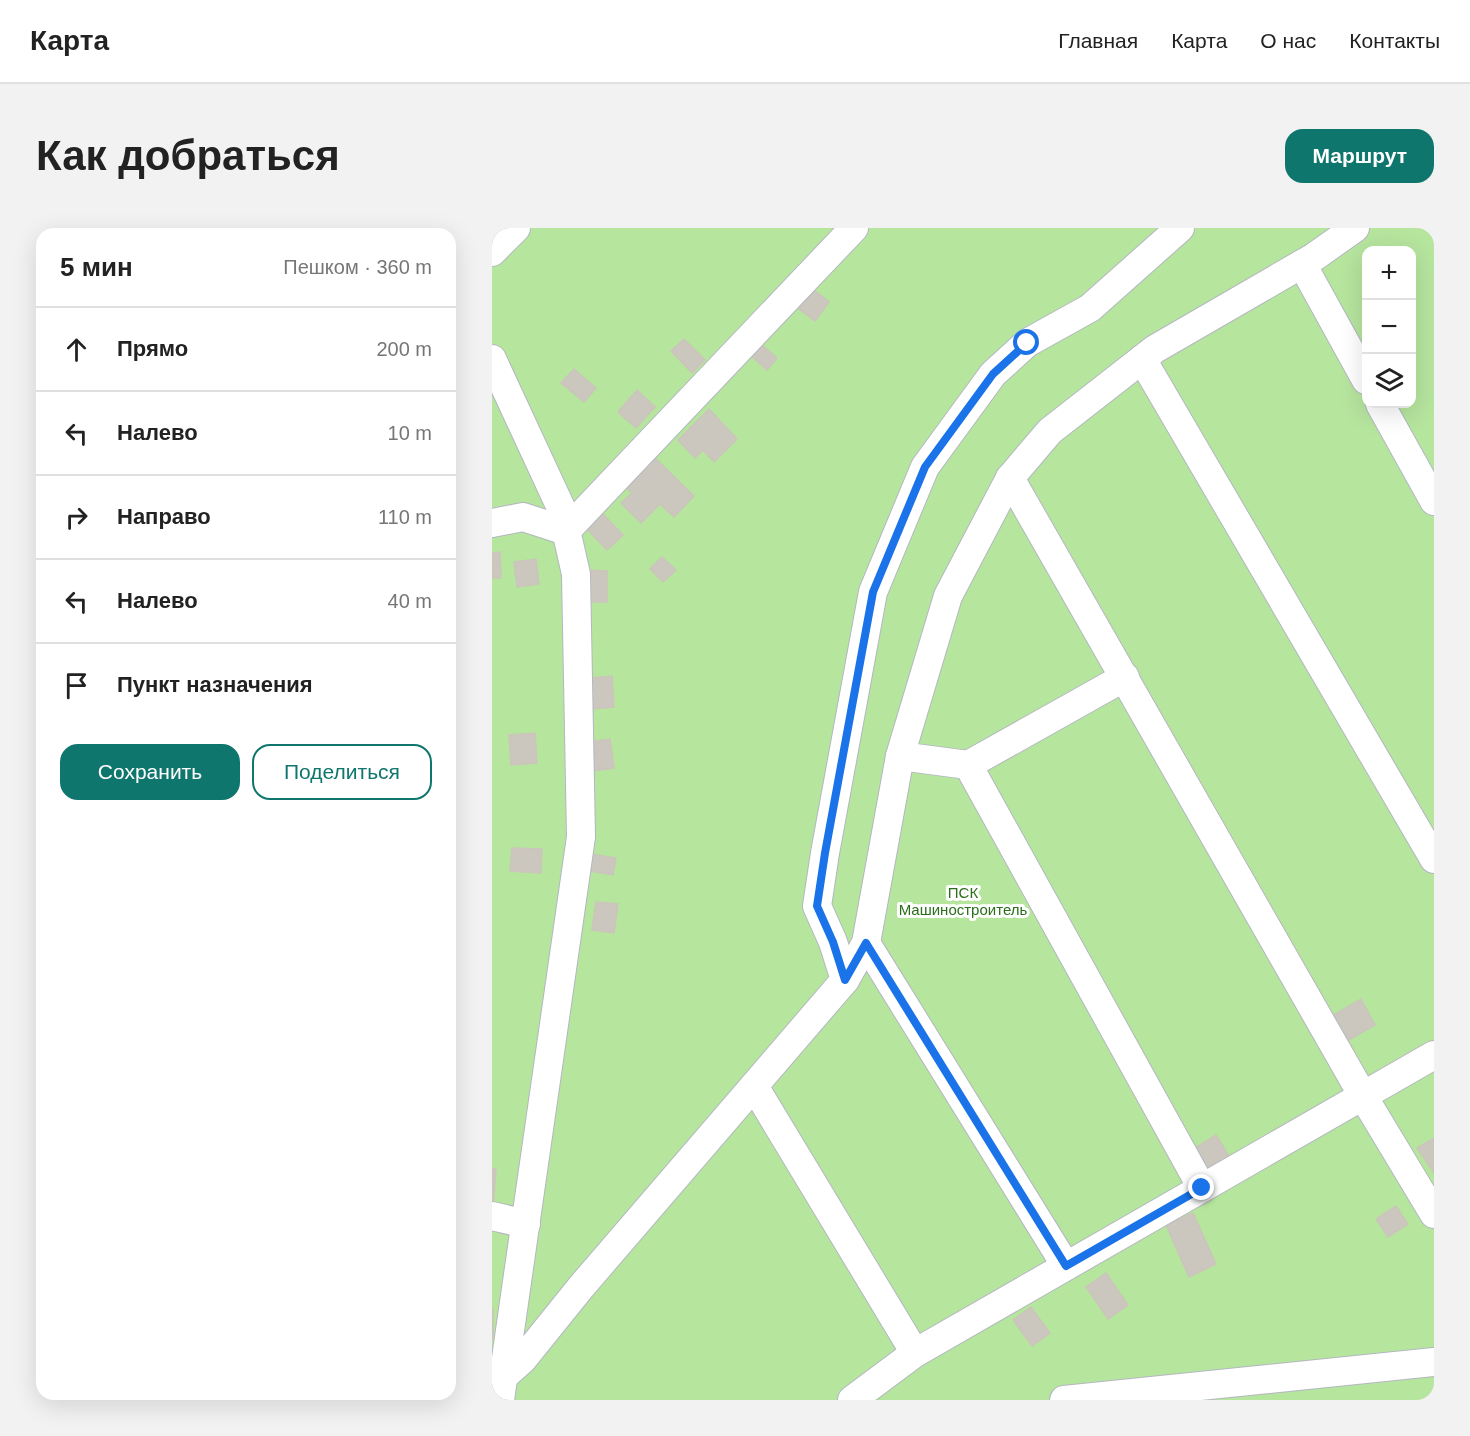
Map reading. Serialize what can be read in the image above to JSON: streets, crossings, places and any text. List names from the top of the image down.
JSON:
{
  "parks": ["ПСК Машиностроитель"],
  "page": {
    "header": "Карта",
    "nav": [
      "Главная",
      "Карта",
      "О нас",
      "Контакты"
    ],
    "buttons": [
      "Маршрут",
      ["Сохранить", "Поделиться"]
    ],
    "title": "Как добраться",
    "heading": ["5 мин", "Пешком · 360 m"],
    "map_buttons": ["+", "−"],
    "list": [
      ["Прямо", "200 m"],
      ["Налево", "10 m"],
      ["Направо", "110 m"],
      ["Налево", "40 m"],
      "Пункт назначения"
    ]
  }
}
